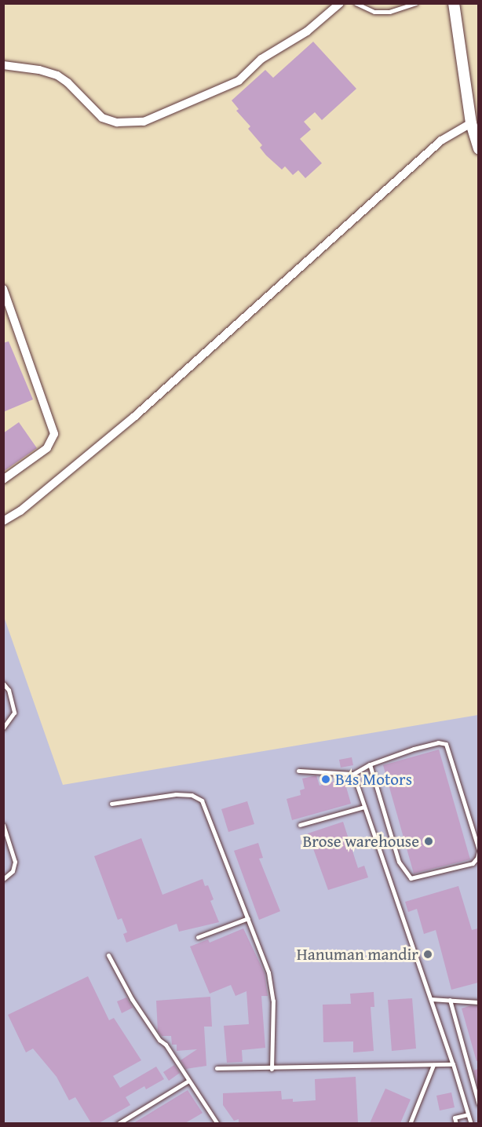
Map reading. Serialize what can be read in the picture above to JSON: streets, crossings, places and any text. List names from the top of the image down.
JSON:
{
  "places": ["B4s Motors", "Brose warehouse", "Hanuman mandir"]
}
